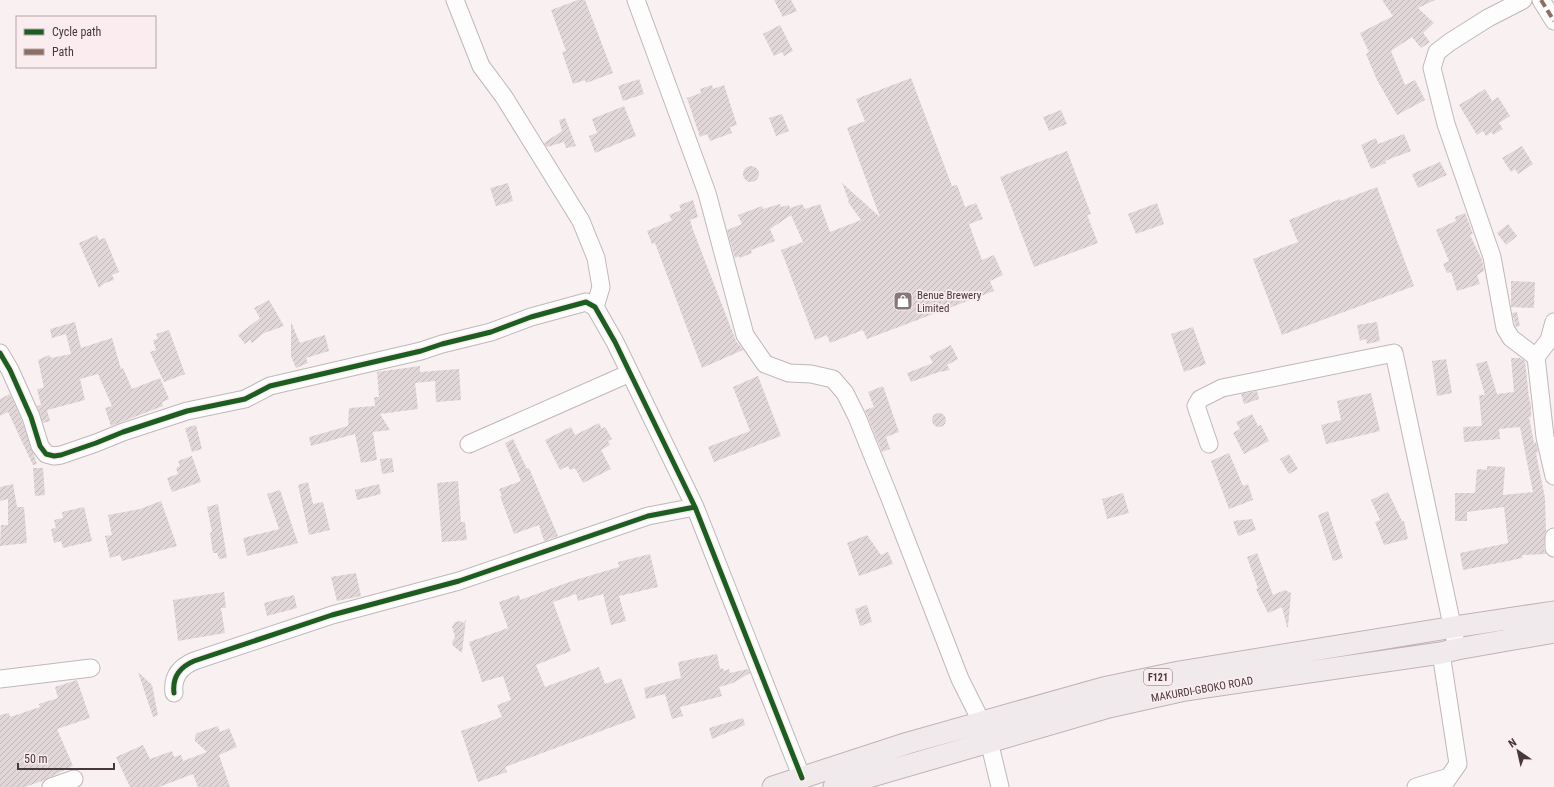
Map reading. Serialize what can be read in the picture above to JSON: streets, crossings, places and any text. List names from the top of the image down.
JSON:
{
  "streets": {
    "main road": ["F121", "MAKURDI-GBOKO ROAD"]
  },
  "places": {
    "shop": ["Benue Brewery Limited"]
  },
  "legend": ["Cycle path", "Path"],
  "scale_bar": "50 m",
  "north": "top left"
}
